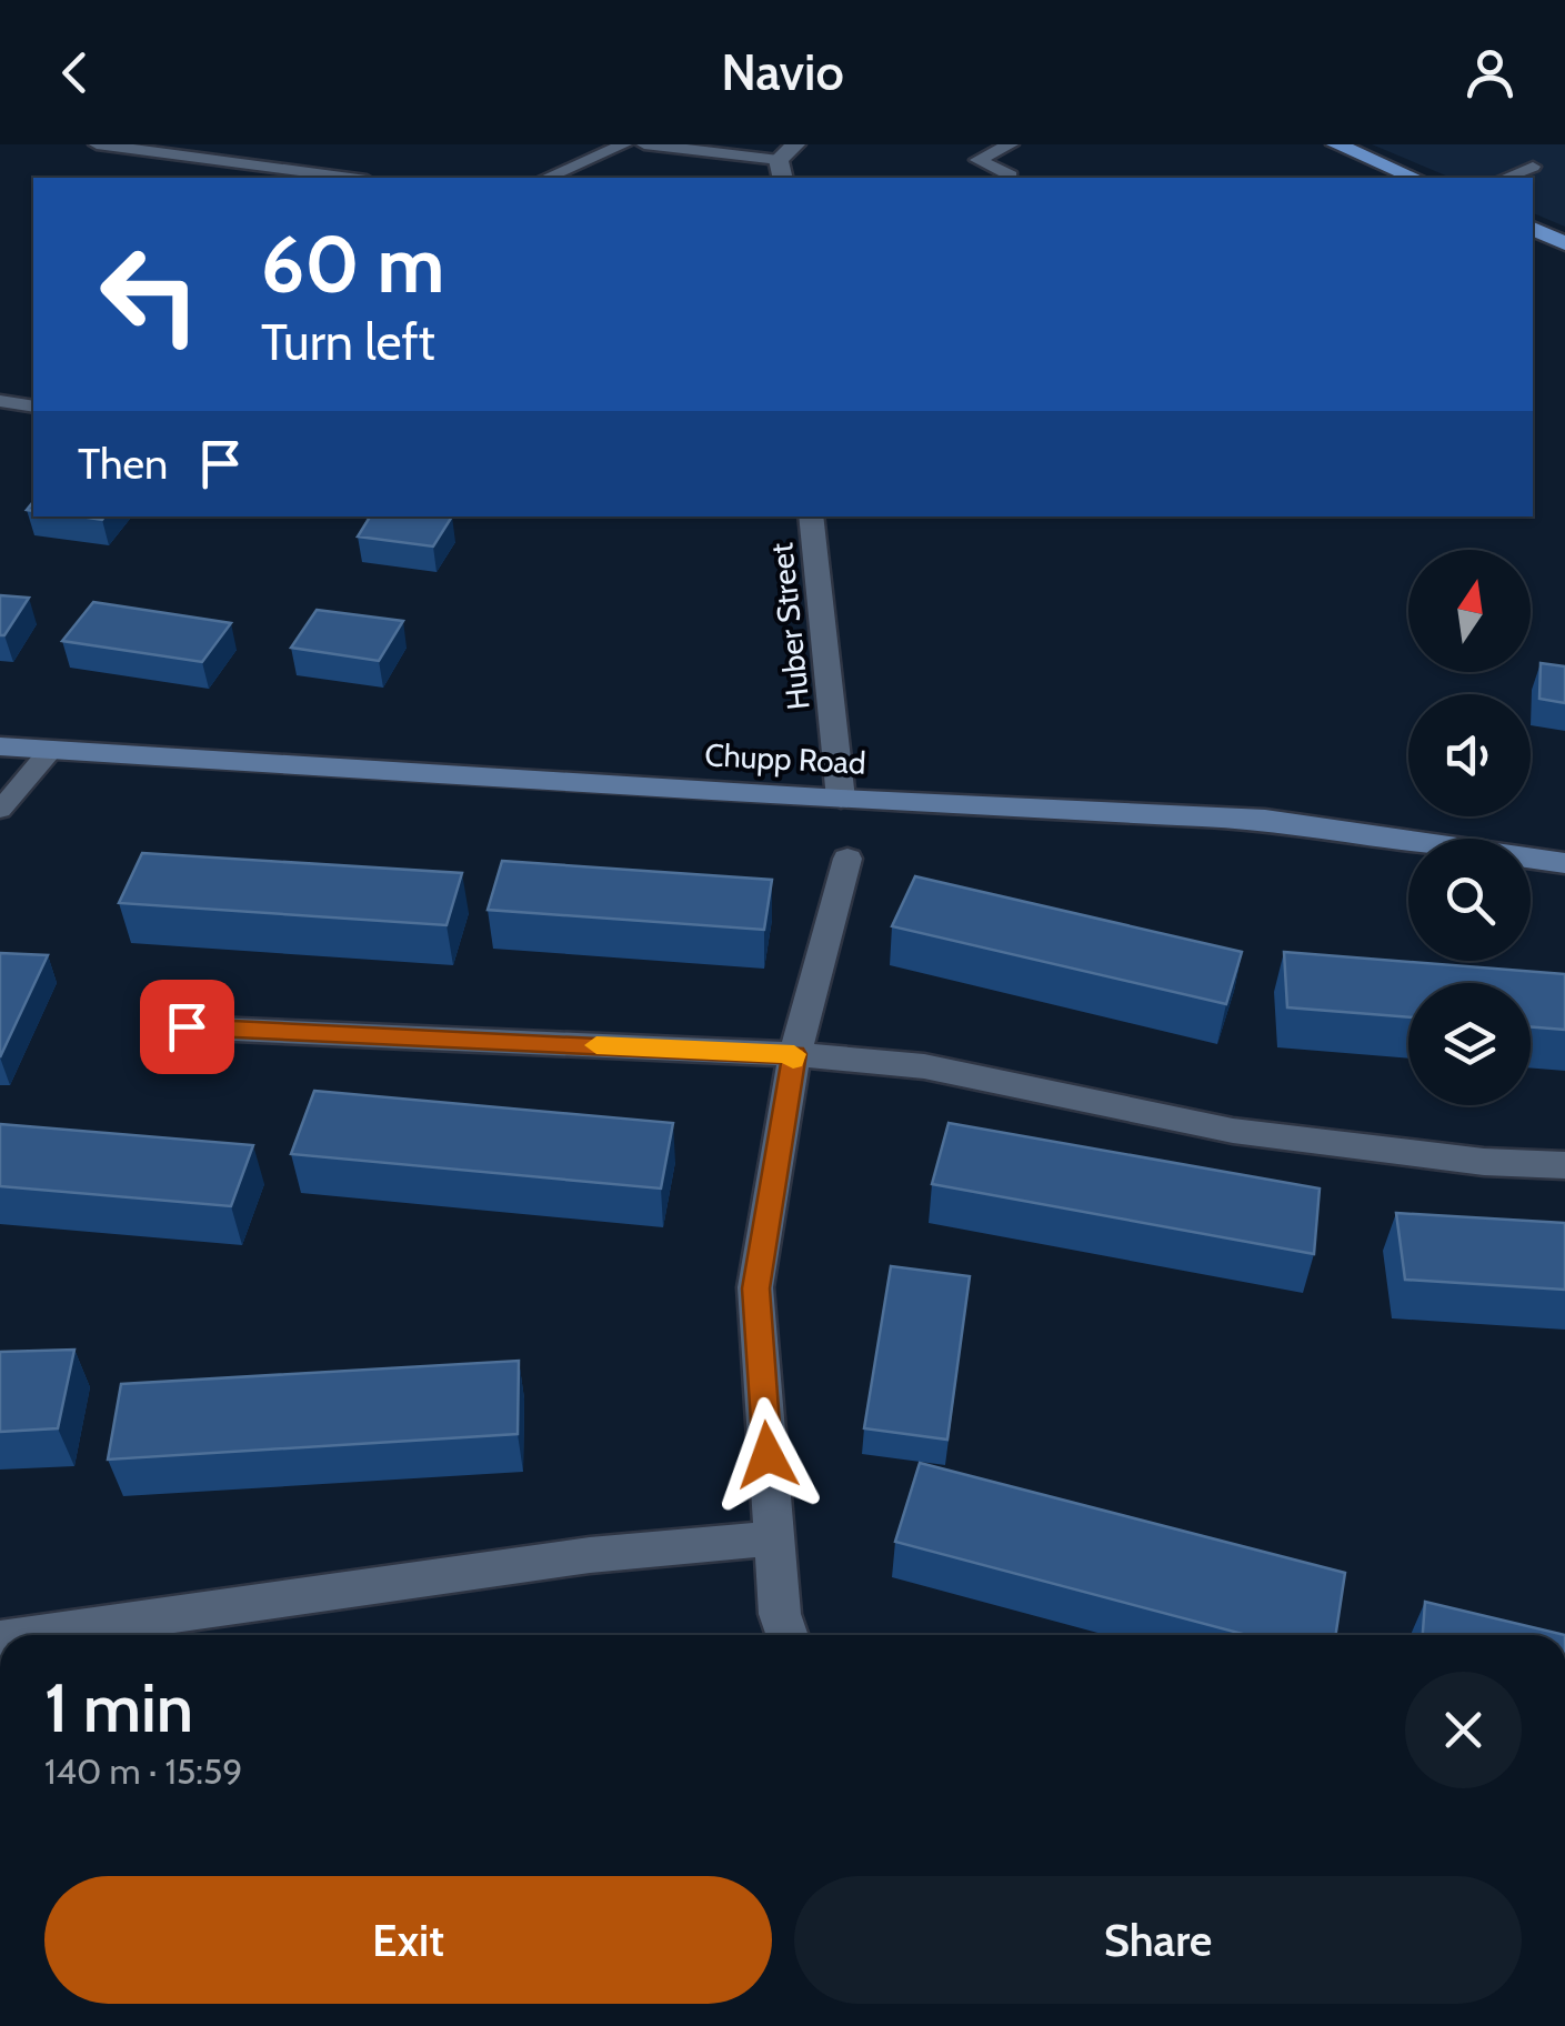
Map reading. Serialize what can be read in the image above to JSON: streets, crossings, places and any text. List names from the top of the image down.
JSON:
{
  "streets": {
    "street": ["Huber Street", "Chupp Road"]
  },
  "crossings": [
    ["Huber Street", "Chupp Road"]
  ],
  "north": "top",
  "page": {
    "header": "Navio",
    "turn": ["60 m", "Turn left"],
    "then": "Then",
    "heading": ["1 min", "140 m · 15:59"],
    "buttons": ["Exit", "Share"]
  }
}
